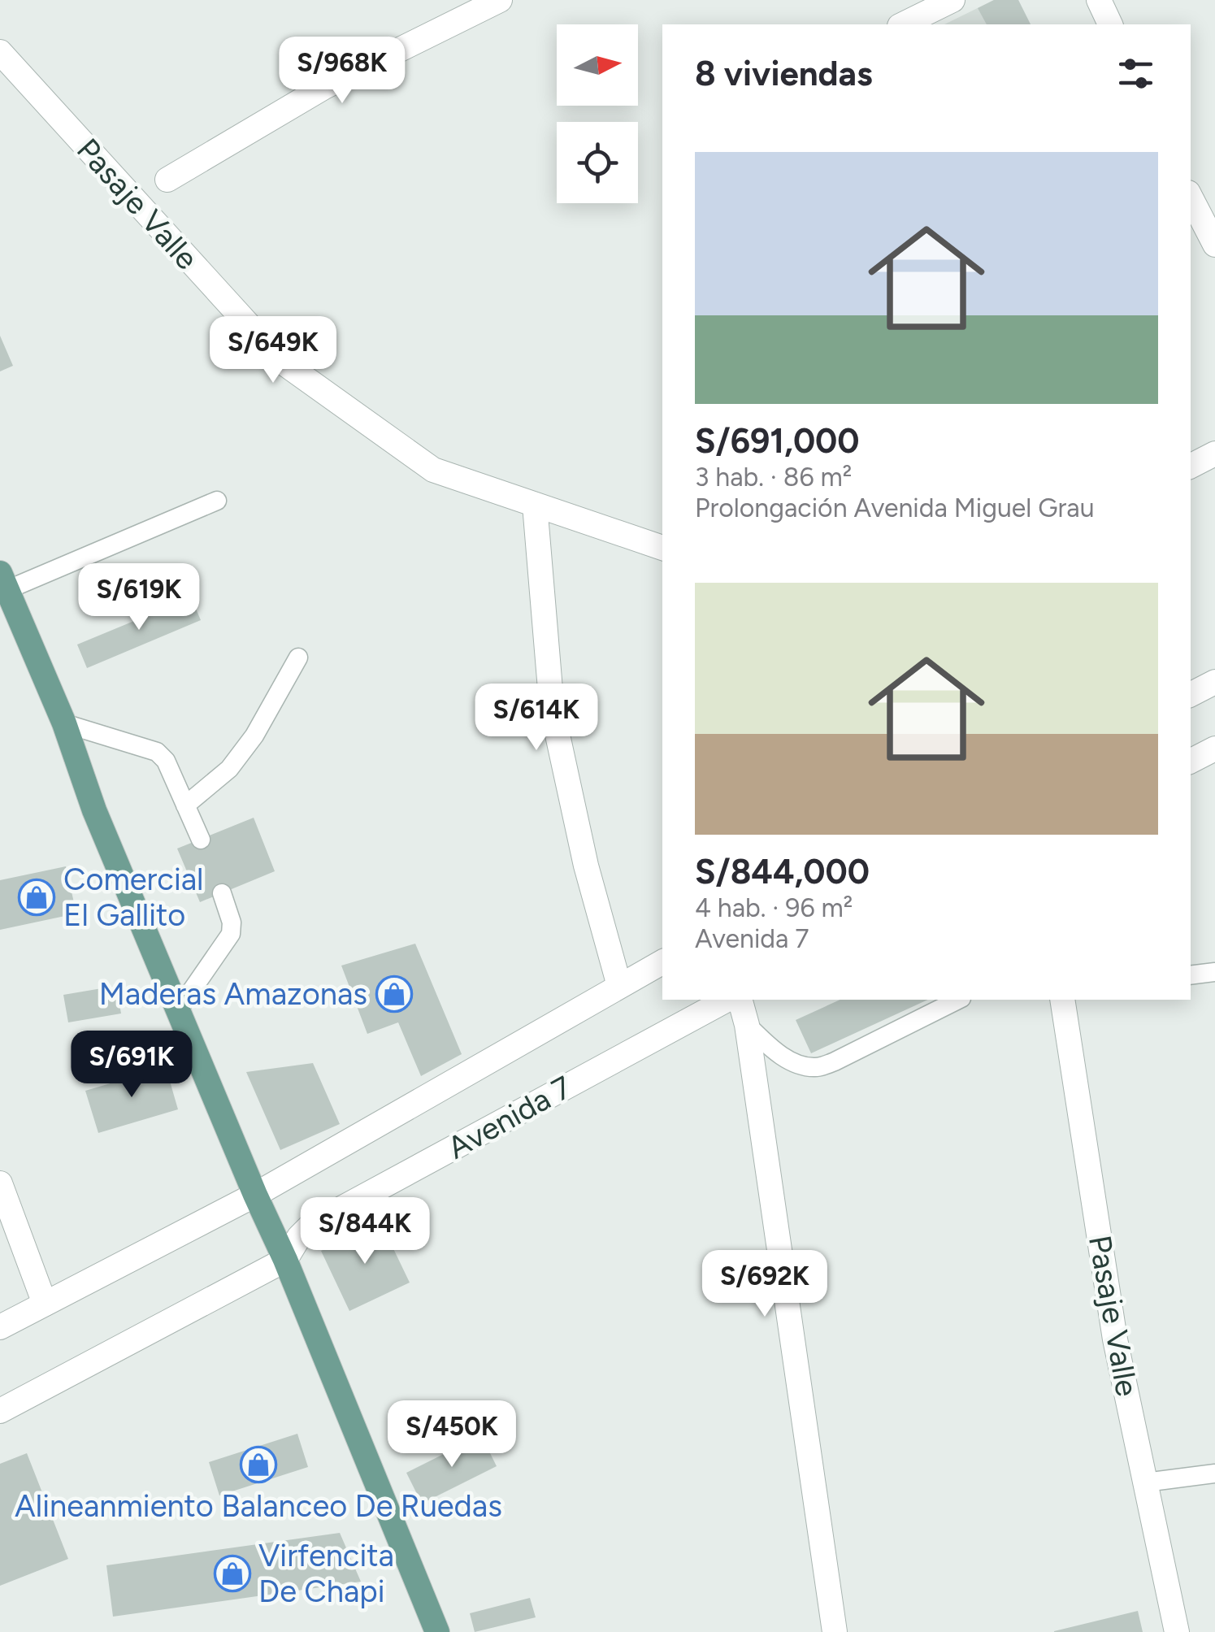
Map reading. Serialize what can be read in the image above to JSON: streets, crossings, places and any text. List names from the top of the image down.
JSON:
{
  "streets": {
    "street": ["Pasaje Valle", "Avenida 7"]
  },
  "places": {
    "shop": [
      "Comercial El Gallito",
      "Maderas Amazonas",
      "Alineanmiento Balanceo De Ruedas",
      "Virfencita De Chapi"
    ]
  },
  "north": "right",
  "page": {
    "heading": "8 viviendas",
    "price": [
      "S/968K",
      "S/649K",
      "S/619K",
      "S/614K",
      "S/691K",
      "S/844K",
      "S/692K",
      "S/450K"
    ],
    "list": [
      {
        "name": "S/691,000",
        "note": "3 hab. · 86 m² · Prolongación Avenida Miguel Grau"
      },
      {
        "name": "S/844,000",
        "note": "4 hab. · 96 m² · Avenida 7"
      }
    ]
  }
}
